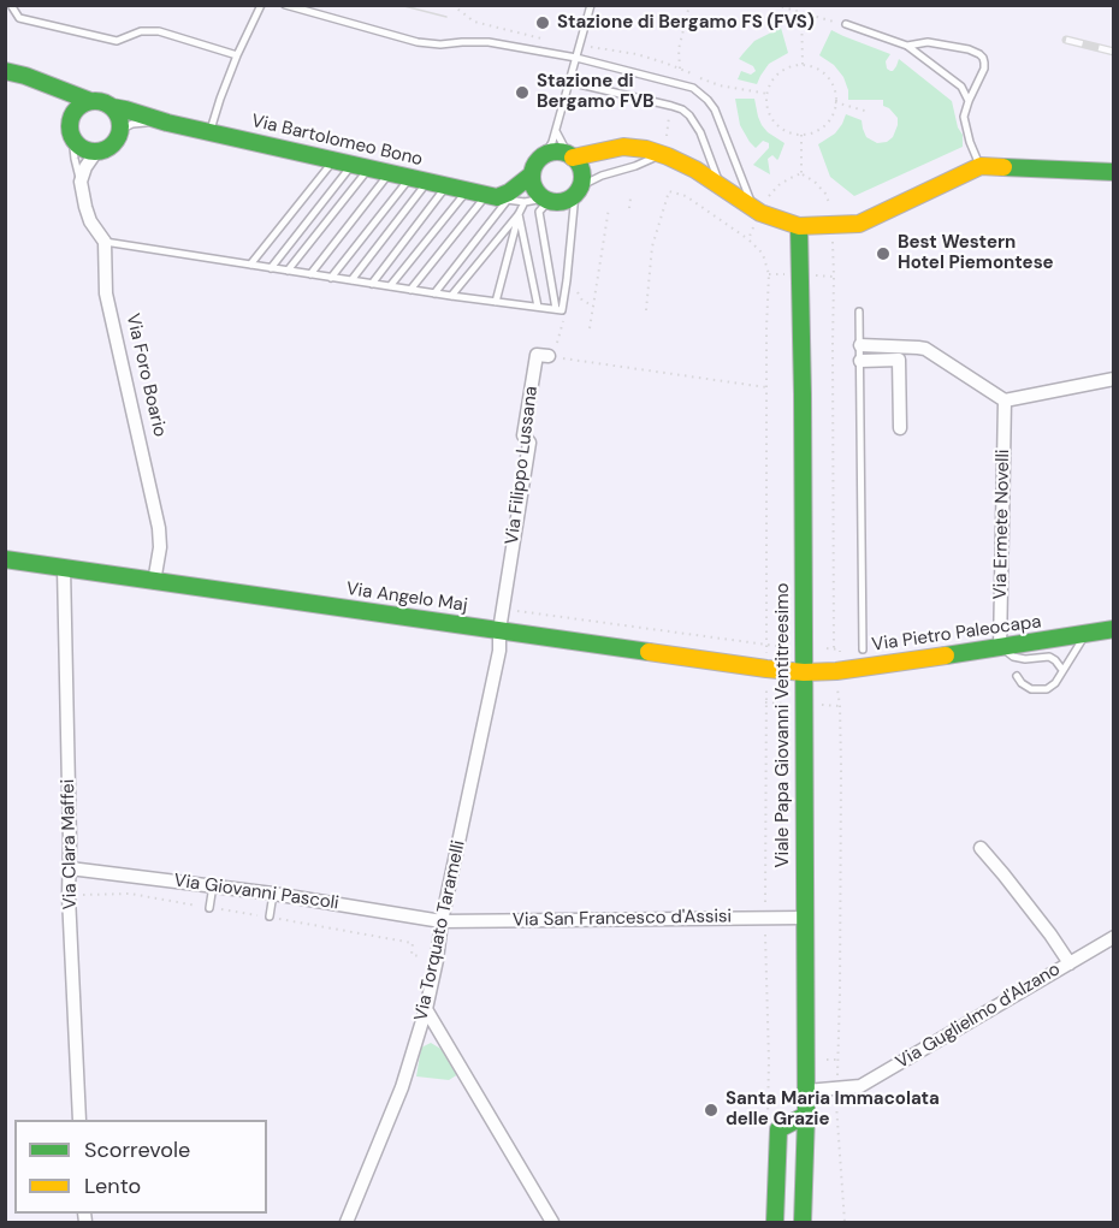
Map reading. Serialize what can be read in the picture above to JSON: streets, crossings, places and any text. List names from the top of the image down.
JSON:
{
  "streets": {
    "main road": [
      "Via Bartolomeo Bono",
      "Via Foro Boario",
      "Via Angelo Maj",
      "Via Pietro Paleocapa",
      "Viale Papa Giovanni Ventitreesimo"
    ],
    "street": [
      "Via Filippo Lussana",
      "Via Ermete Novelli",
      "Via Clara Maffei",
      "Via Giovanni Pascoli",
      "Via San Francesco d'Assisi",
      "Via Torquato Taramelli",
      "Via Guglielmo d'Alzano"
    ]
  },
  "crossings": [
    ["Via Bartolomeo Bono", "Via Foro Boario"],
    ["Via Foro Boario", "Via Angelo Maj"],
    ["Via Filippo Lussana", "Via Angelo Maj"],
    ["Via Filippo Lussana", "Via Torquato Taramelli"],
    ["Via Ermete Novelli", "Via Pietro Paleocapa"],
    ["Via Angelo Maj", "Via Pietro Paleocapa"],
    ["Via Angelo Maj", "Viale Papa Giovanni Ventitreesimo"],
    ["Via Angelo Maj", "Via Clara Maffei"],
    ["Via Angelo Maj", "Via Torquato Taramelli"],
    ["Via Pietro Paleocapa", "Viale Papa Giovanni Ventitreesimo"],
    ["Viale Papa Giovanni Ventitreesimo", "Via San Francesco d'Assisi"],
    ["Viale Papa Giovanni Ventitreesimo", "Via Guglielmo d'Alzano"],
    ["Via Clara Maffei", "Via Giovanni Pascoli"],
    ["Via Giovanni Pascoli", "Via San Francesco d'Assisi"],
    ["Via Giovanni Pascoli", "Via Torquato Taramelli"],
    ["Via San Francesco d'Assisi", "Via Torquato Taramelli"]
  ],
  "places": [
    "Stazione di Bergamo FS (FVS)",
    "Stazione di Bergamo FVB",
    "Best Western Hotel Piemontese",
    "Santa Maria Immacolata delle Grazie"
  ],
  "legend": ["Scorrevole", "Lento"]
}
